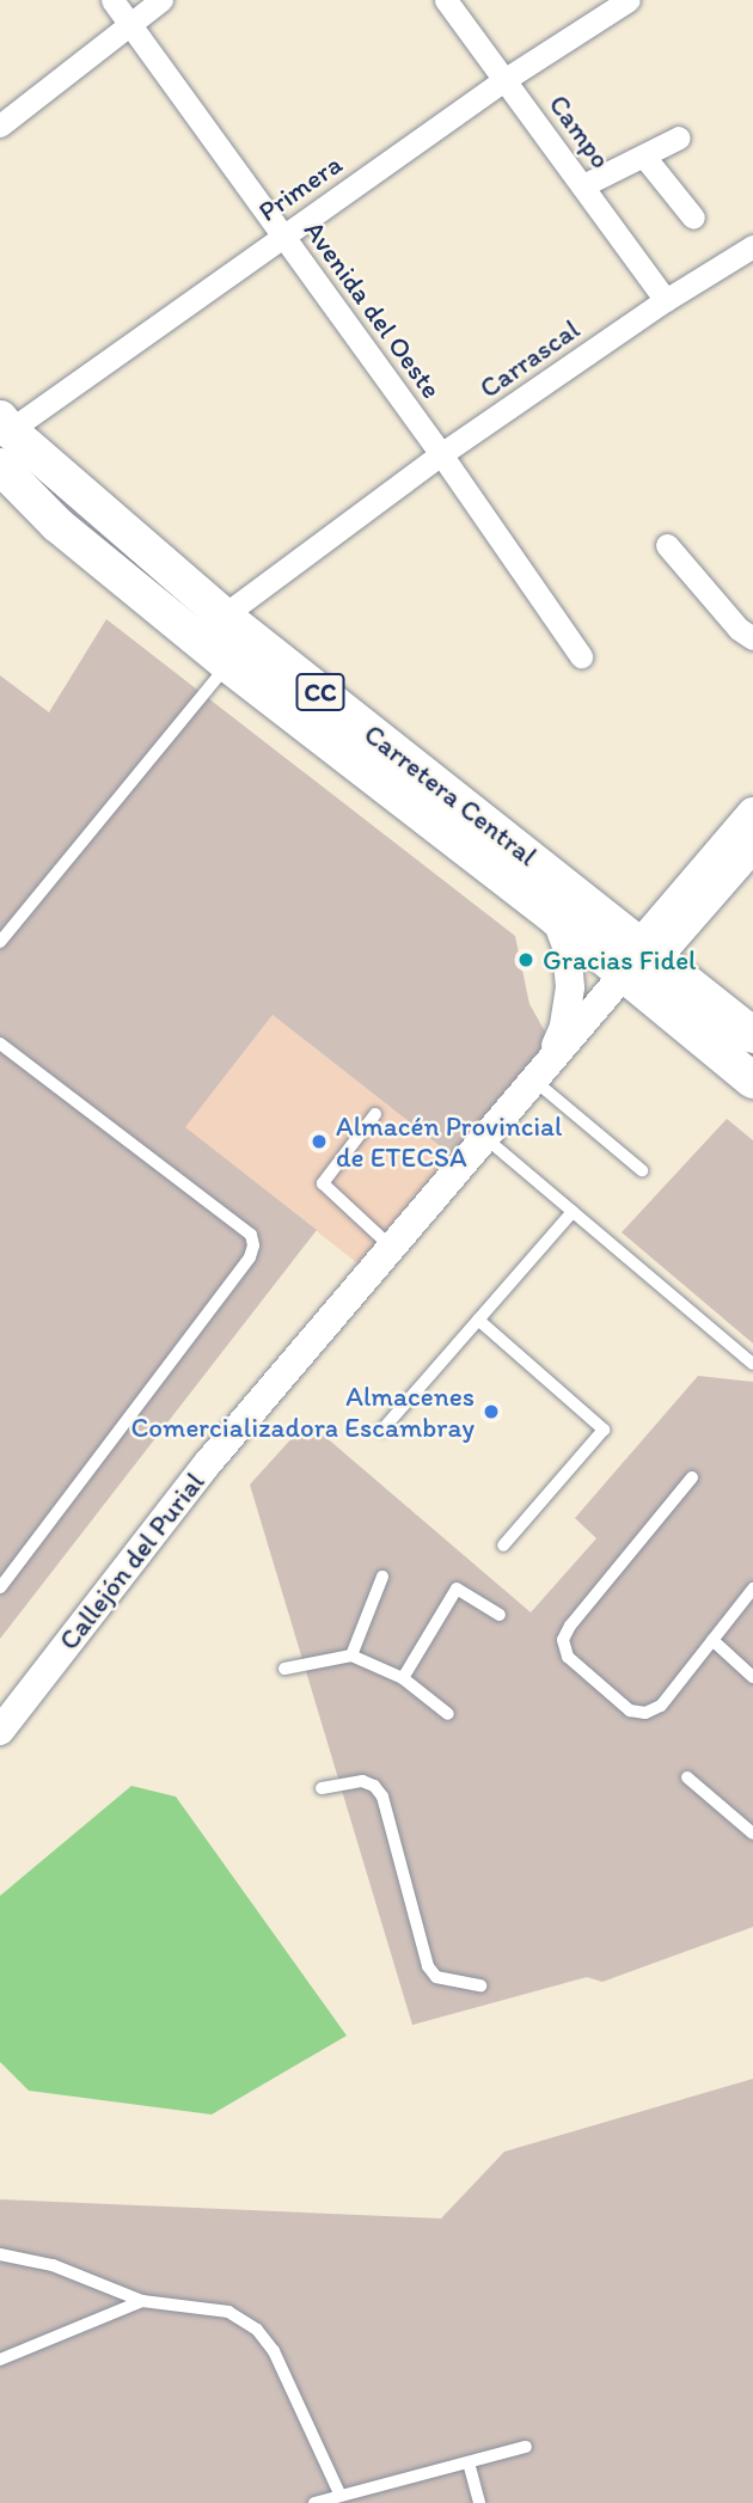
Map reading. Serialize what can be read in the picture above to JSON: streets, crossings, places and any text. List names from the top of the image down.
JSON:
{
  "streets": {
    "main road": ["CC", "Carretera Central"],
    "street": [
      "Campo",
      "Primera",
      "Avenida del Oeste",
      "Carrascal",
      "Callejón del Purial"
    ]
  },
  "crossings": [
    ["Campo", "Primera"],
    ["Campo", "Carrascal"],
    ["Primera", "Avenida del Oeste"],
    ["Primera", "Carretera Central"],
    ["Avenida del Oeste", "Carrascal"],
    ["Carrascal", "Carretera Central"],
    ["Carretera Central", "Callejón del Purial"]
  ],
  "places": ["Gracias Fidel", "Almacén Provincial de ETECSA", "Almacenes Comercializadora Escambray"]
}
